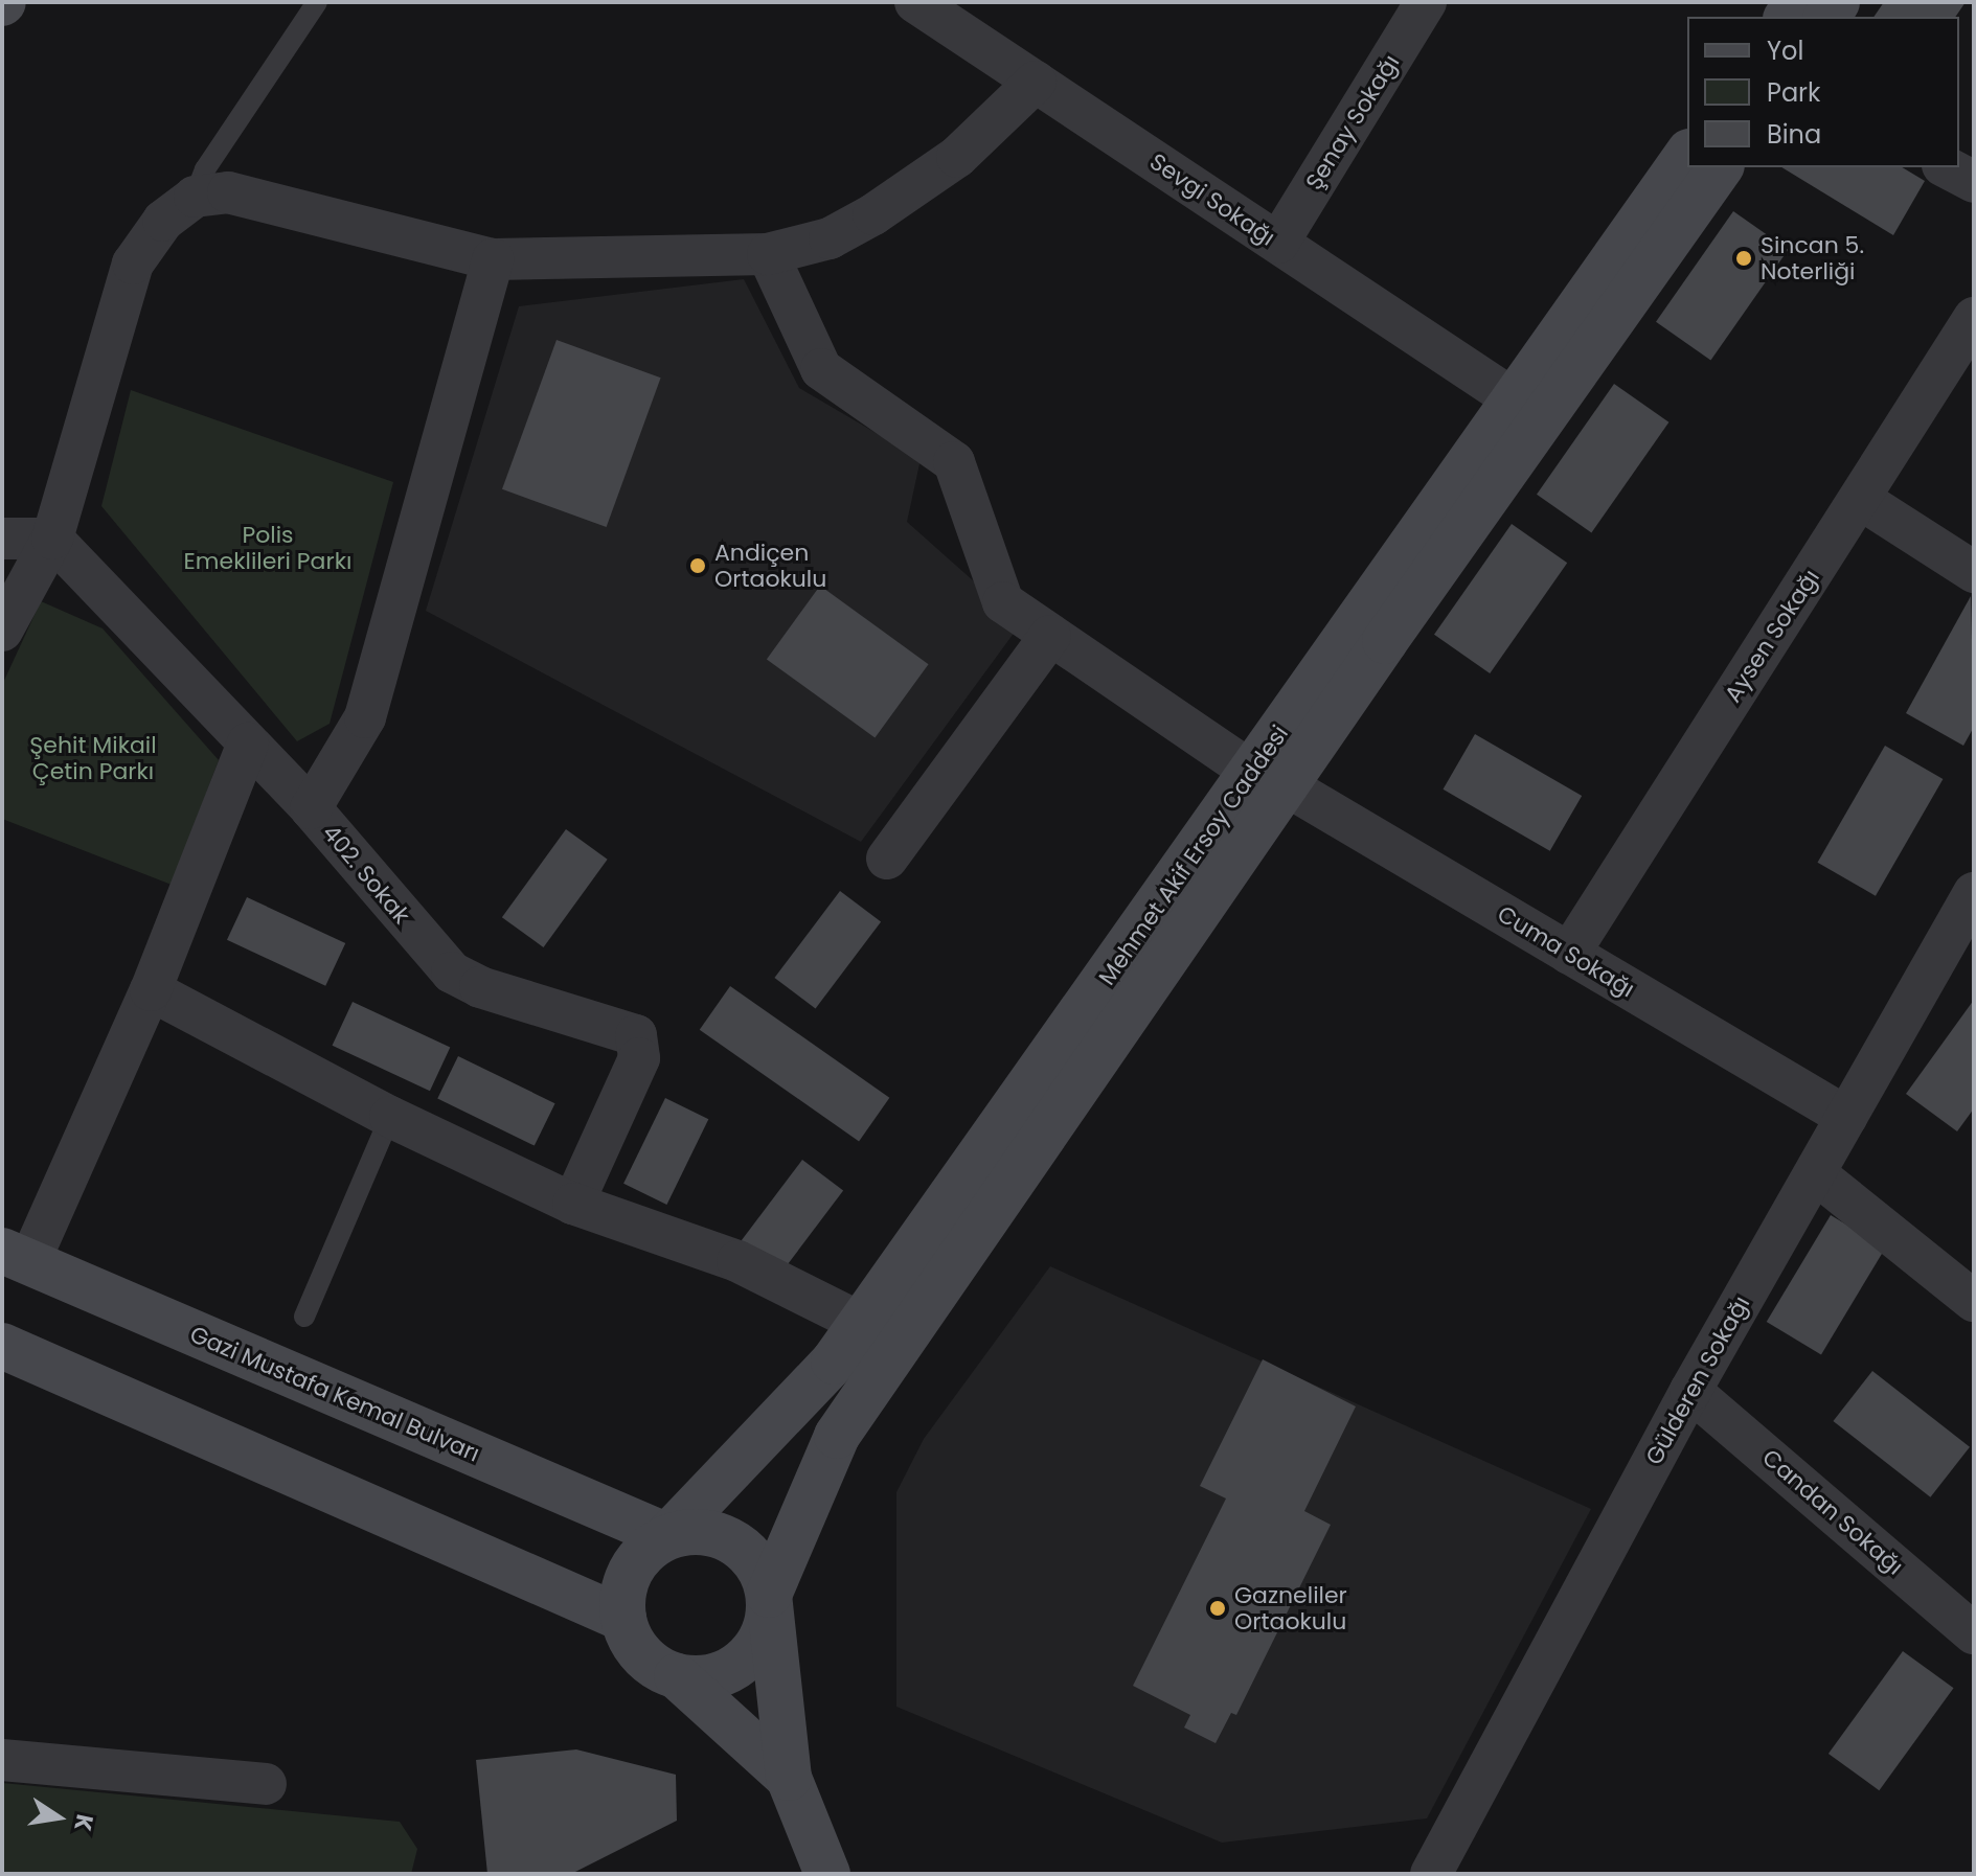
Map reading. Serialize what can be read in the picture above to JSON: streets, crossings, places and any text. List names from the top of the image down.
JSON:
{
  "streets": {
    "main road": ["Mehmet Akif Ersoy Caddesi", "Gazi Mustafa Kemal Bulvarı"],
    "street": [
      "Şenay Sokağı",
      "Sevgi Sokağı",
      "Aysen Sokağı",
      "402. Sokak",
      "Cuma Sokağı",
      "Gülderen Sokağı",
      "Candan Sokağı"
    ]
  },
  "crossings": [
    ["Şenay Sokağı", "Sevgi Sokağı"],
    ["Sevgi Sokağı", "Mehmet Akif Ersoy Caddesi"],
    ["Aysen Sokağı", "Cuma Sokağı"],
    ["Mehmet Akif Ersoy Caddesi", "Cuma Sokağı"],
    ["Mehmet Akif Ersoy Caddesi", "Gazi Mustafa Kemal Bulvarı"],
    ["Cuma Sokağı", "Gülderen Sokağı"],
    ["Gülderen Sokağı", "Candan Sokağı"]
  ],
  "parks": ["Polis Emeklileri Parkı", "Şehit Mikail Çetin Parkı"],
  "places": ["Sincan 5. Noterliği", "Andiçen Ortaokulu", "Gazneliler Ortaokulu"],
  "legend": ["Yol", "Park", "Bina"],
  "north": "right"
}
